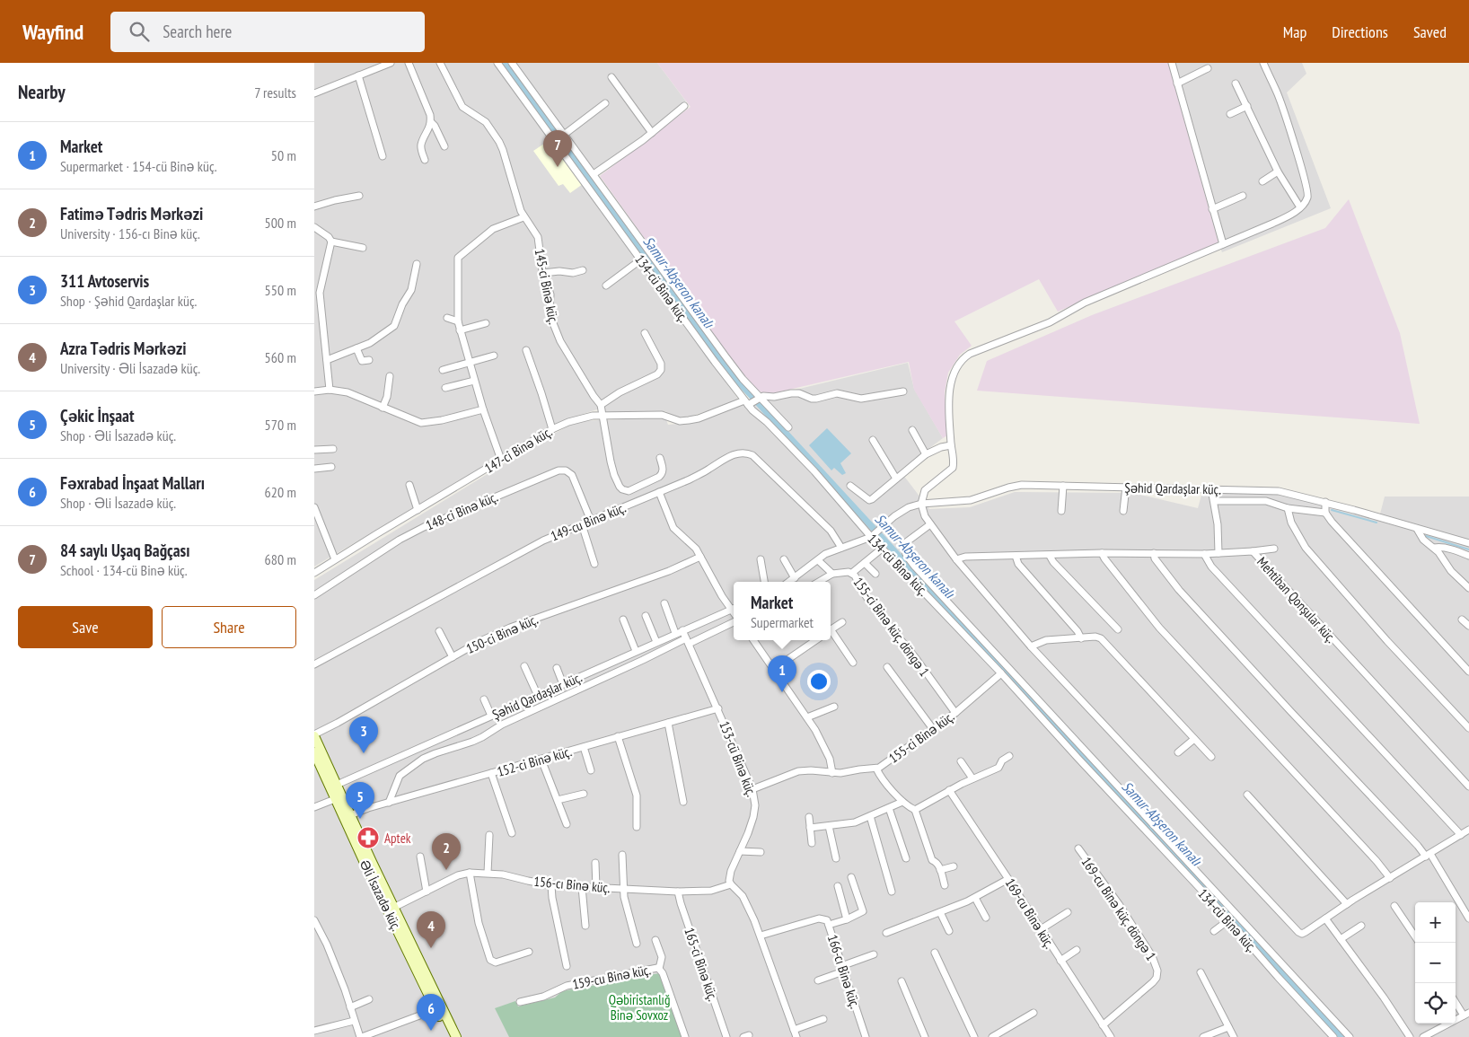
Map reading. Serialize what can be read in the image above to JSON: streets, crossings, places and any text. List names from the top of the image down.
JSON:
{
  "streets": {
    "main road": ["Əli İsazadə küç."],
    "street": [
      "145-ci Binə küç.",
      "134-cü Binə küç.",
      "147-ci Binə küç.",
      "Şəhid Qardaşlar küç.",
      "148-ci Binə küç.",
      "149-cu Binə küç.",
      "Mehtiban Qonşular küç.",
      "155-ci Binə küç. döngə 1",
      "150-ci Binə küç.",
      "155-ci Binə küç.",
      "153-cü Binə küç.",
      "152-ci Binə küç.",
      "156-cı Binə küç.",
      "169-cu Binə küç. döngə 1",
      "169-cu Binə küç.",
      "165-ci Binə küç.",
      "166-cı Binə küç.",
      "159-cu Binə küç."
    ]
  },
  "crossings": [
    ["145-ci Binə küç.", "147-ci Binə küç."],
    ["134-cü Binə küç.", "147-ci Binə küç."],
    ["134-cü Binə küç.", "Şəhid Qardaşlar küç."],
    ["134-cü Binə küç.", "155-ci Binə küç."],
    ["Şəhid Qardaşlar küç.", "153-cü Binə küç."],
    ["Şəhid Qardaşlar küç.", "Əli İsazadə küç."],
    ["148-ci Binə küç.", "149-cu Binə küç."],
    ["155-ci Binə küç. döngə 1", "155-ci Binə küç."],
    ["150-ci Binə küç.", "Əli İsazadə küç."],
    ["155-ci Binə küç.", "153-cü Binə küç."],
    ["153-cü Binə küç.", "152-ci Binə küç."],
    ["153-cü Binə küç.", "156-cı Binə küç."],
    ["152-ci Binə küç.", "Əli İsazadə küç."],
    ["156-cı Binə küç.", "Əli İsazadə küç."],
    ["156-cı Binə küç.", "165-ci Binə küç."],
    ["169-cu Binə küç. döngə 1", "169-cu Binə küç."]
  ],
  "water": ["Samur-Abşeron kanalı"],
  "parks": ["Qəbiristanlığ Binə Sovxoz"],
  "places": {
    "pharmacy": ["Aptek"]
  },
  "page": {
    "header": "Wayfind",
    "search": "Search here",
    "nav": ["Map", "Directions", "Saved"],
    "heading": ["Nearby", "7 results"],
    "list": [
      {
        "mark": "1",
        "name": "Market",
        "note": "Supermarket · 154-cü Binə küç.",
        "value": "50 m"
      },
      {
        "mark": "2",
        "name": "Fatimə Tədris Mərkəzi",
        "note": "University · 156-cı Binə küç.",
        "value": "500 m"
      },
      {
        "mark": "3",
        "name": "311 Avtoservis",
        "note": "Shop · Şəhid Qardaşlar küç.",
        "value": "550 m"
      },
      {
        "mark": "4",
        "name": "Azra Tədris Mərkəzi",
        "note": "University · Əli İsazadə küç.",
        "value": "560 m"
      },
      {
        "mark": "5",
        "name": "Çəkic İnşaat",
        "note": "Shop · Əli İsazadə küç.",
        "value": "570 m"
      },
      {
        "mark": "6",
        "name": "Fəxrabad İnşaat Malları",
        "note": "Shop · Əli İsazadə küç.",
        "value": "620 m"
      },
      {
        "mark": "7",
        "name": "84 saylı Uşaq Bağçası",
        "note": "School · 134-cü Binə küç.",
        "value": "680 m"
      }
    ],
    "pins": [
      "7",
      "1",
      "3",
      "5",
      "2",
      "4",
      "6"
    ],
    "popup": ["Market", "Supermarket"],
    "buttons": ["Save", "Share"],
    "map_buttons": ["+", "−"]
  }
}
